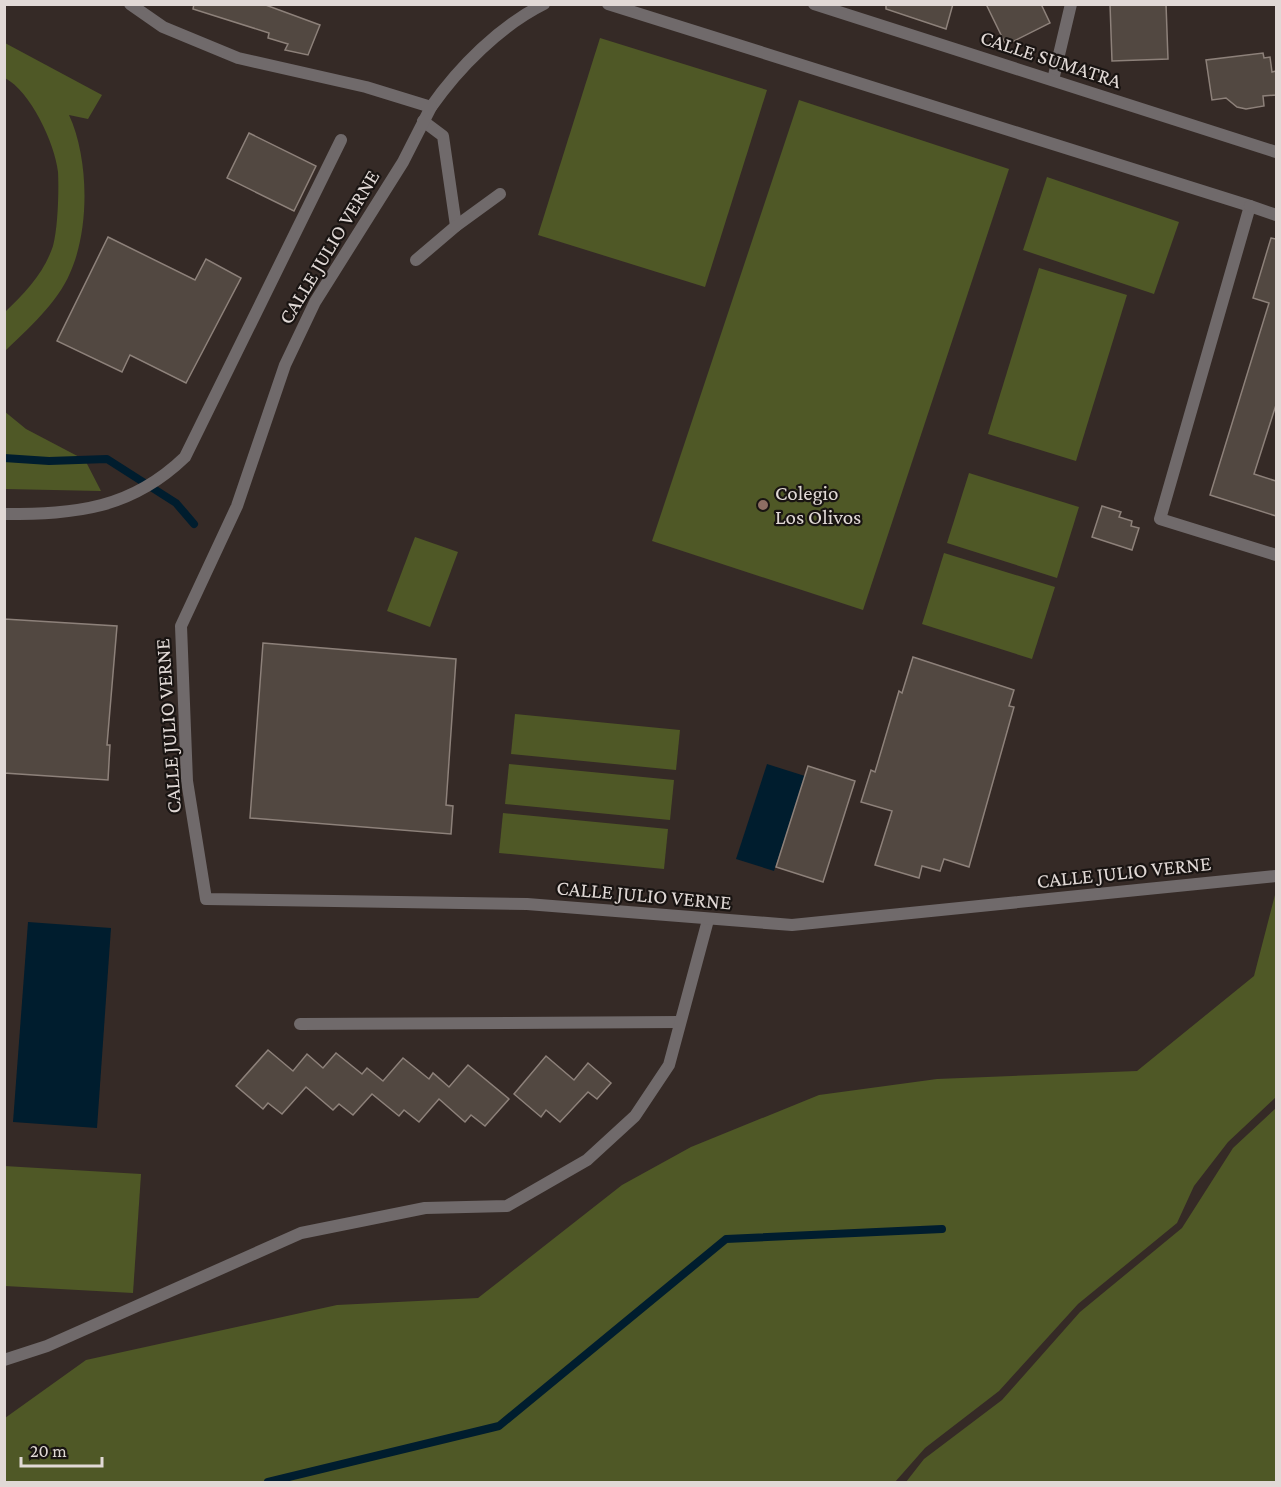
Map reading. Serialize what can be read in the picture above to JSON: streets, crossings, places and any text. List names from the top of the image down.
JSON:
{
  "streets": {
    "street": ["CALLE SUMATRA", "CALLE JULIO VERNE"]
  },
  "places": ["Colegio Los Olivos"],
  "scale_bar": "20 m"
}
